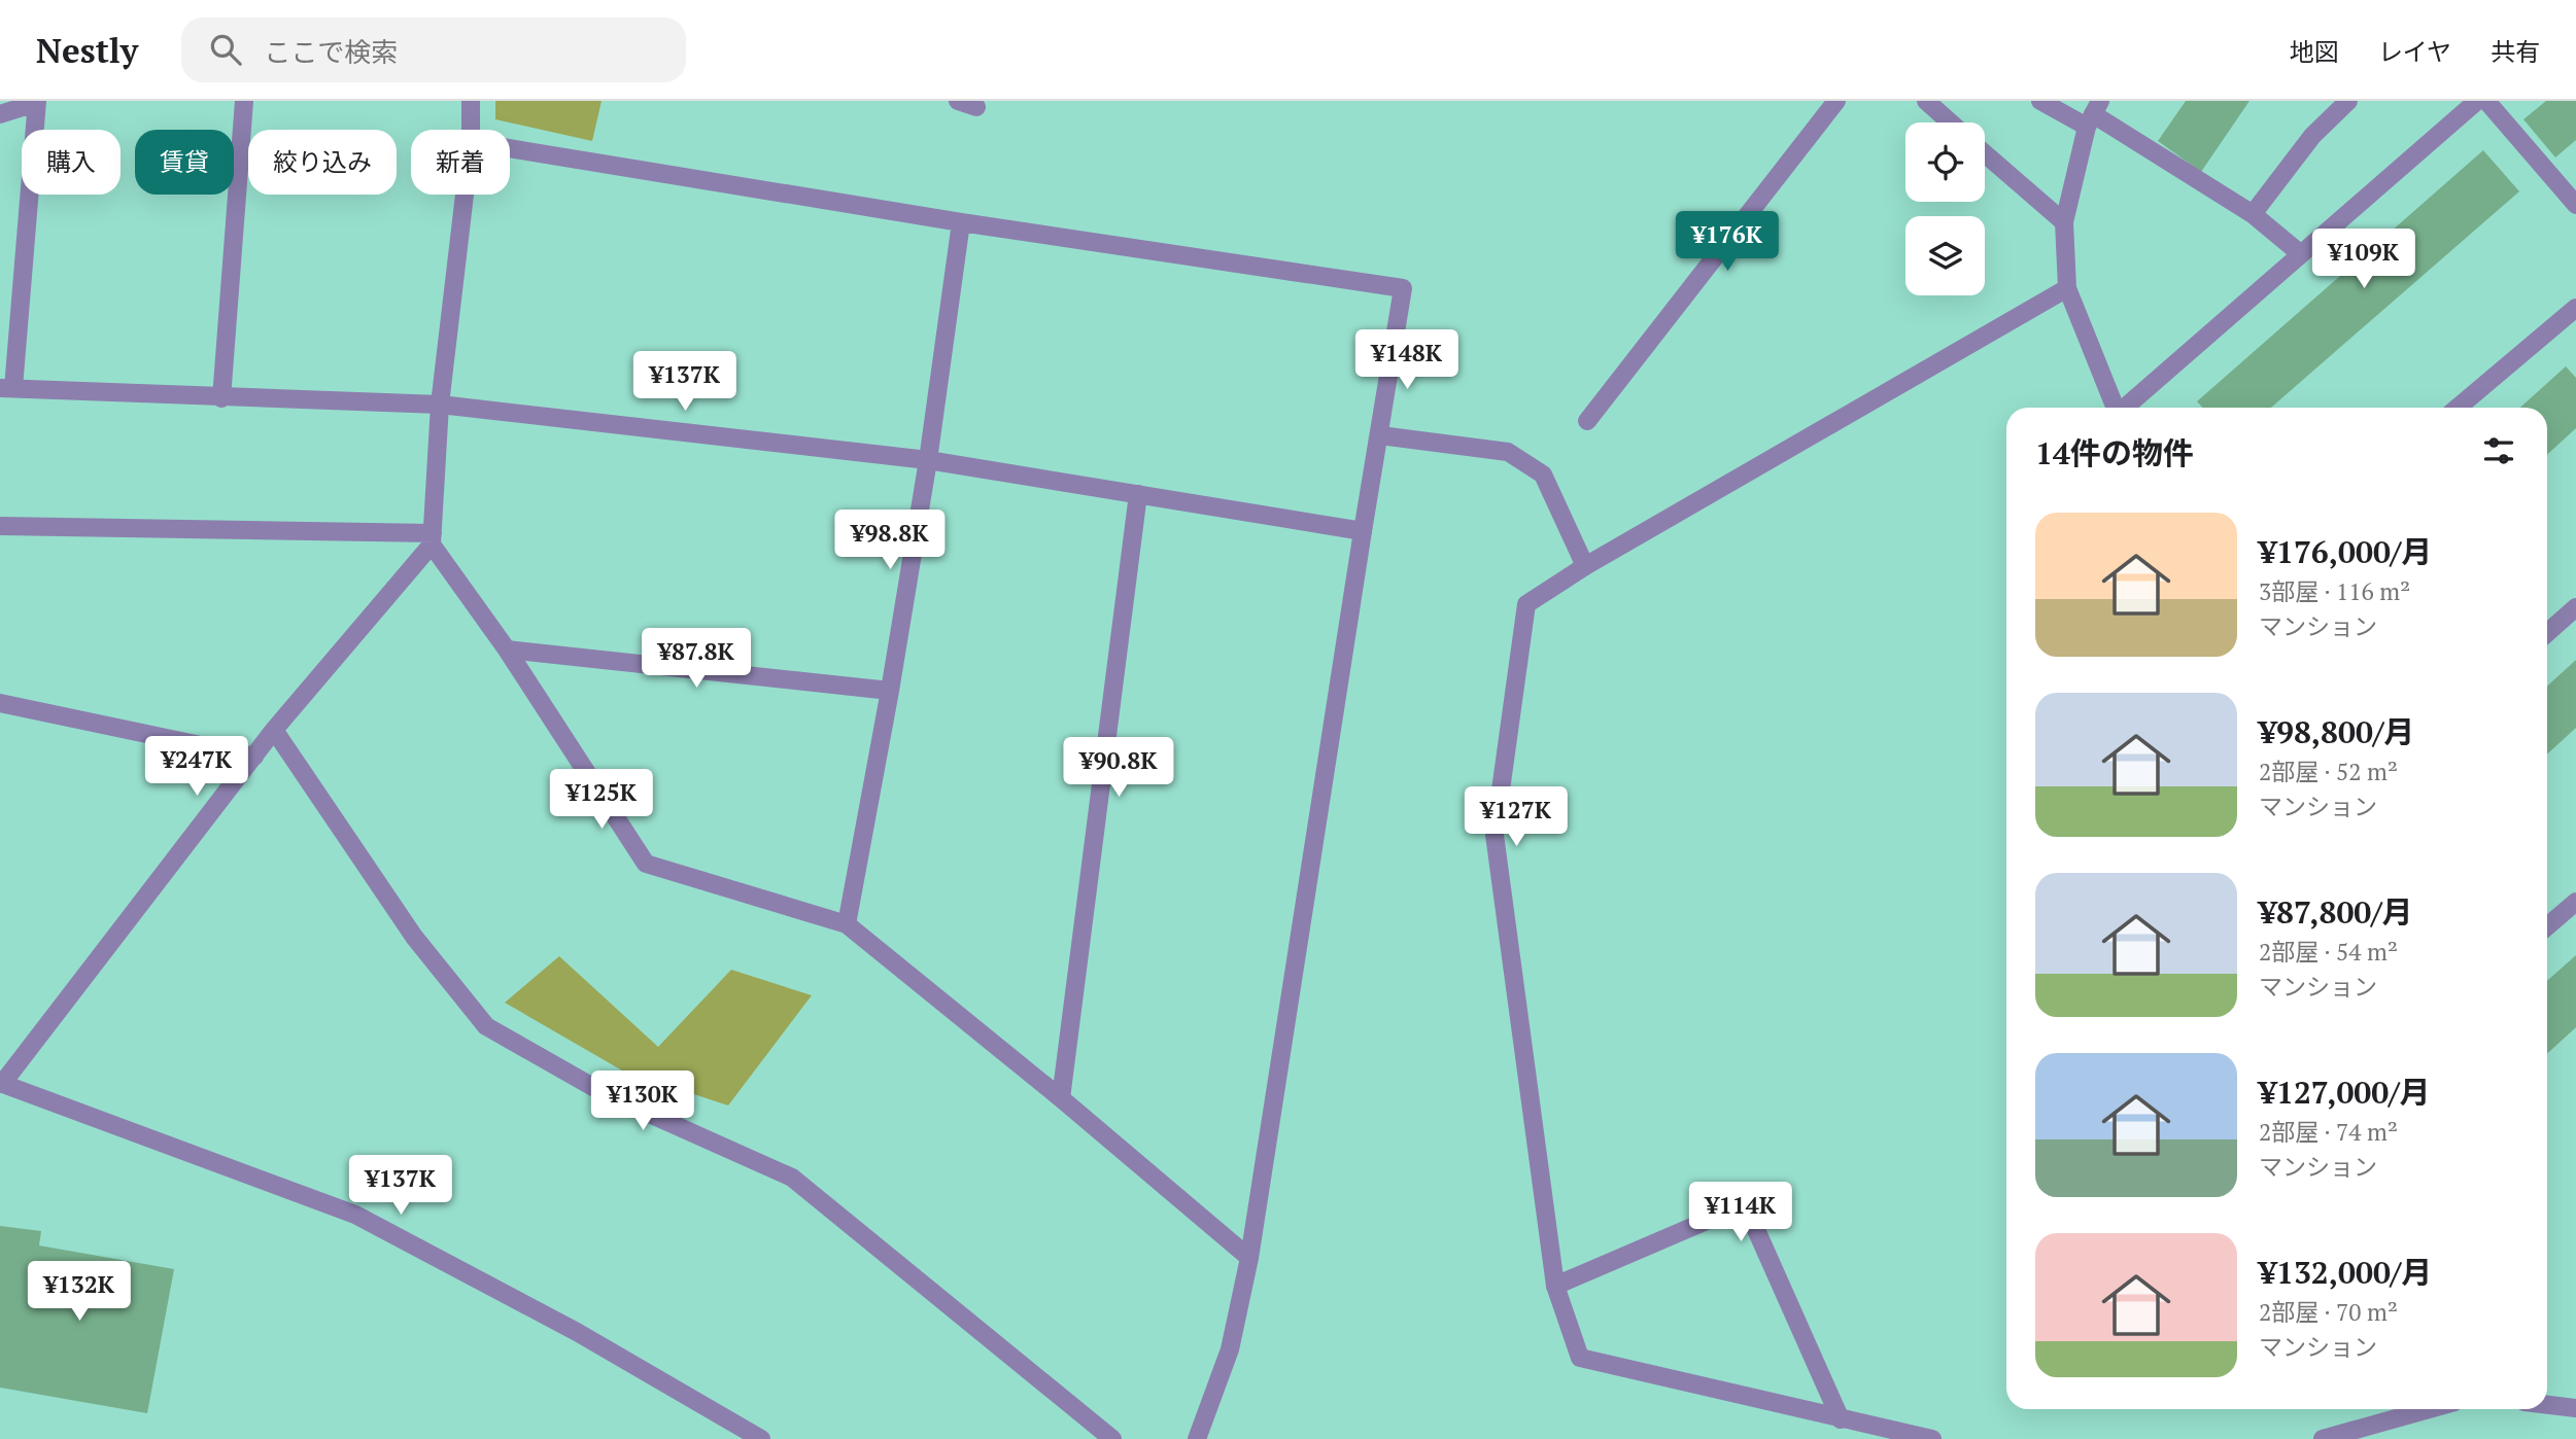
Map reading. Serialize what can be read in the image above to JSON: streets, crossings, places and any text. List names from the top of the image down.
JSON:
{
  "page": {
    "header": "Nestly",
    "search": "ここで検索",
    "nav": ["地図", "レイヤ", "共有"],
    "chip": [
      "購入",
      "賃貸",
      "絞り込み",
      "新着"
    ],
    "price": [
      "¥176K",
      "¥109K",
      "¥148K",
      "¥137K",
      "¥98.8K",
      "¥87.8K",
      "¥247K",
      "¥90.8K",
      "¥125K",
      "¥127K",
      "¥130K",
      "¥137K",
      "¥114K",
      "¥132K"
    ],
    "heading": "14件の物件",
    "list": [
      {
        "name": "¥176,000/月",
        "note": "3部屋 · 116 m² · マンション"
      },
      {
        "name": "¥98,800/月",
        "note": "2部屋 · 52 m² · マンション"
      },
      {
        "name": "¥87,800/月",
        "note": "2部屋 · 54 m² · マンション"
      },
      {
        "name": "¥127,000/月",
        "note": "2部屋 · 74 m² · マンション"
      },
      {
        "name": "¥132,000/月",
        "note": "2部屋 · 70 m² · マンション"
      }
    ]
  }
}
